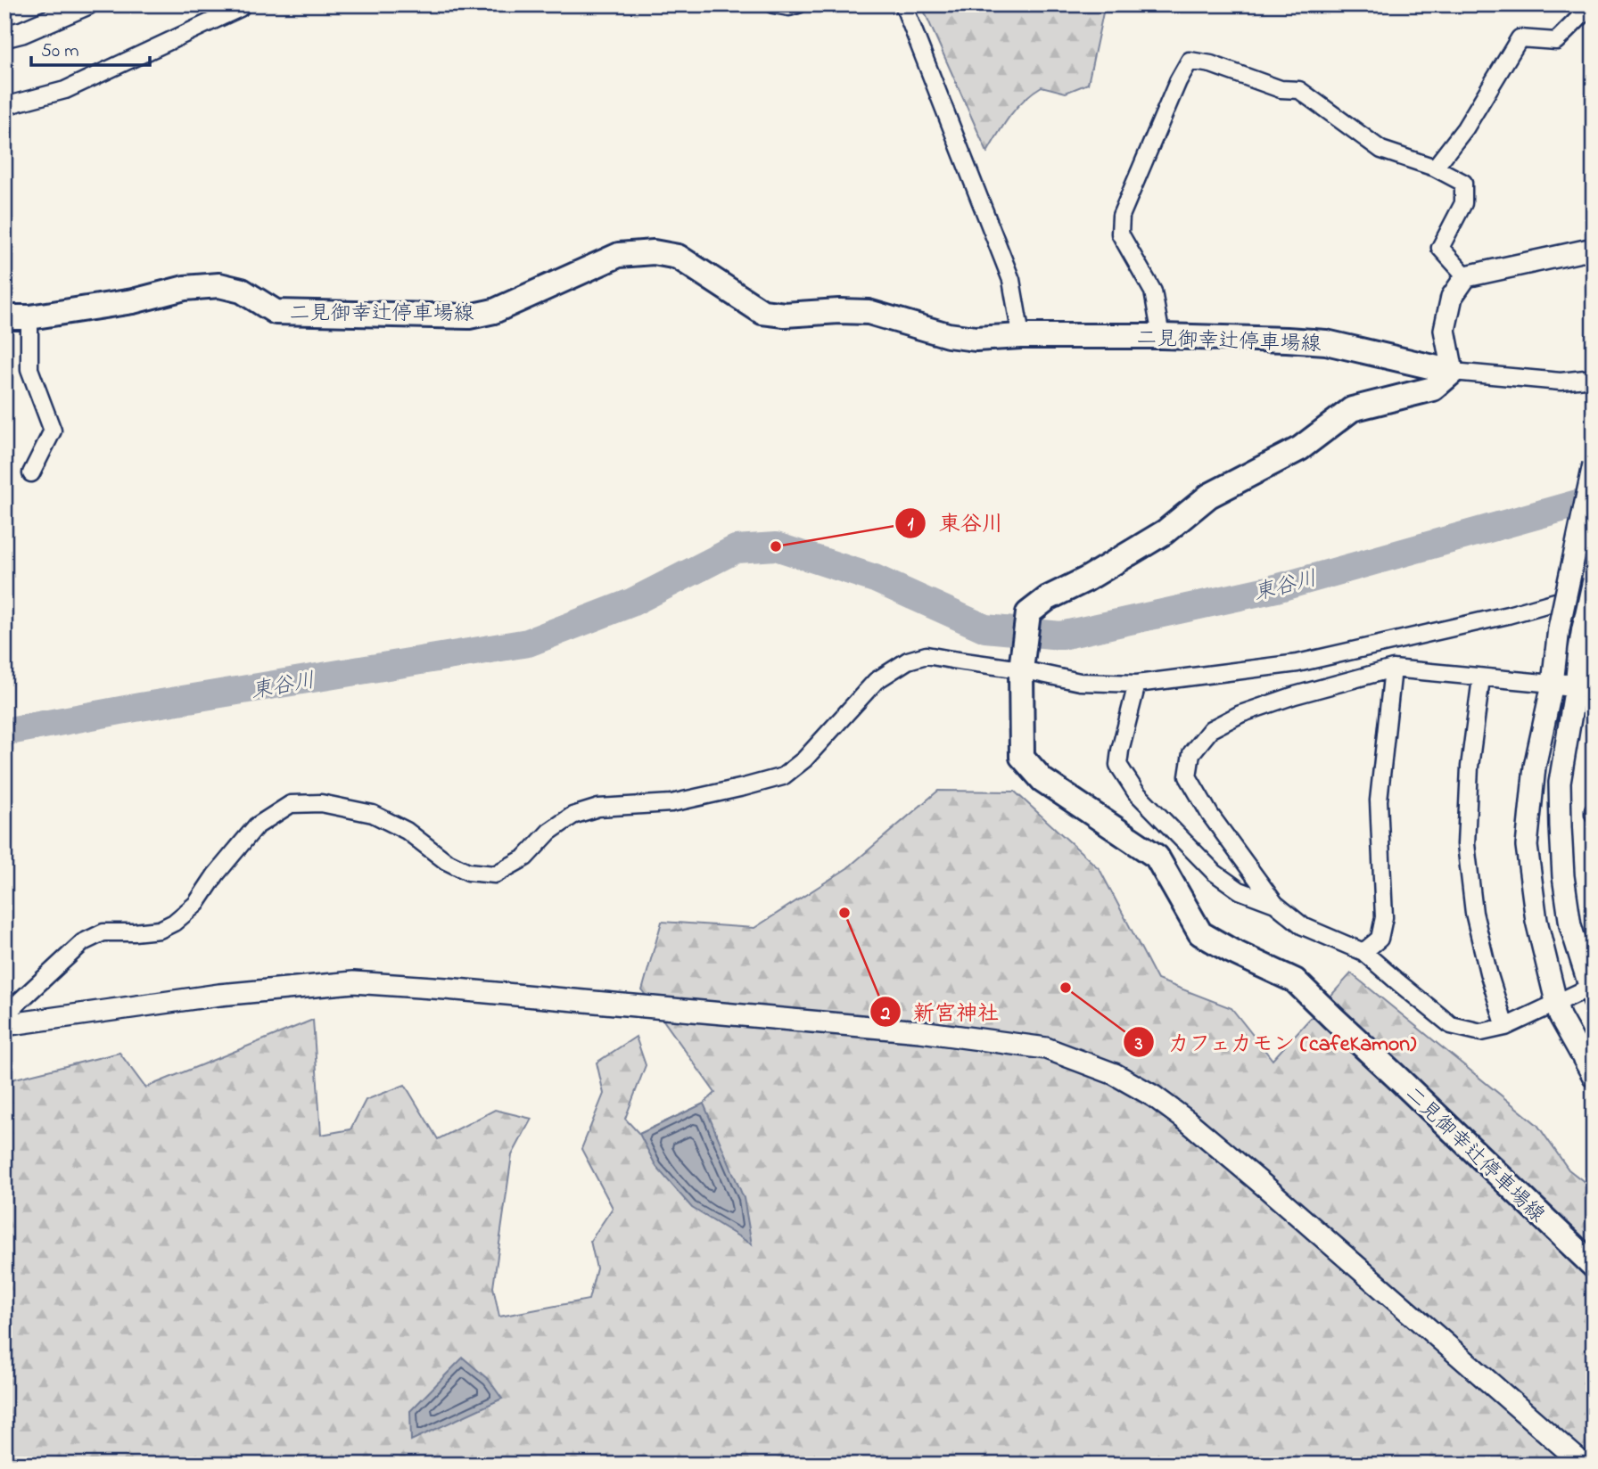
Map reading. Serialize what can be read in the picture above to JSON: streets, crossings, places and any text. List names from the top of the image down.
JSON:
{
  "streets": {
    "main road": ["二見御幸辻停車場線"]
  },
  "water": ["東谷川"],
  "places": ["東谷川", "新宮神社", "カフェカモン (cafeKamon)"],
  "scale_bar": "50 m"
}
